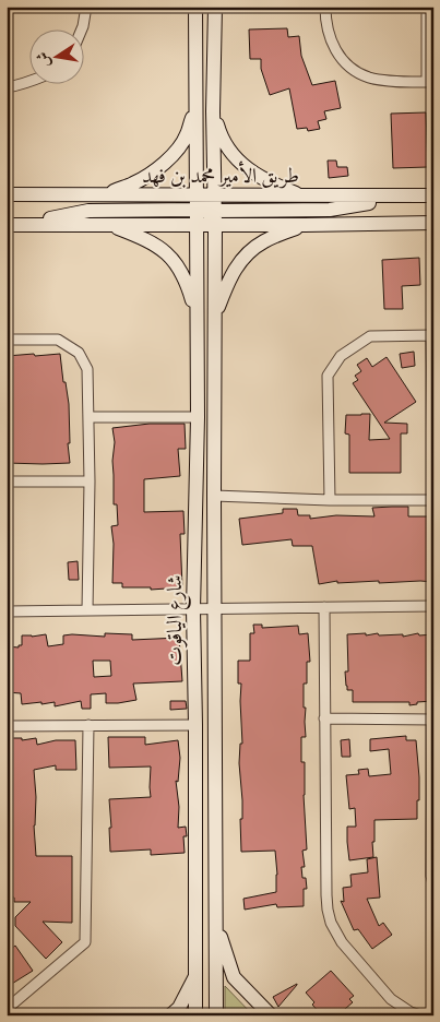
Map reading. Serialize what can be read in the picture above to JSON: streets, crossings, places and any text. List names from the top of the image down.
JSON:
{
  "streets": {
    "street": ["طريق الأمير محمد بن فهد", "شارع الياقوت"]
  },
  "crossings": [
    ["طريق الأمير محمد بن فهد", "شارع الياقوت"]
  ],
  "north": "left"
}
